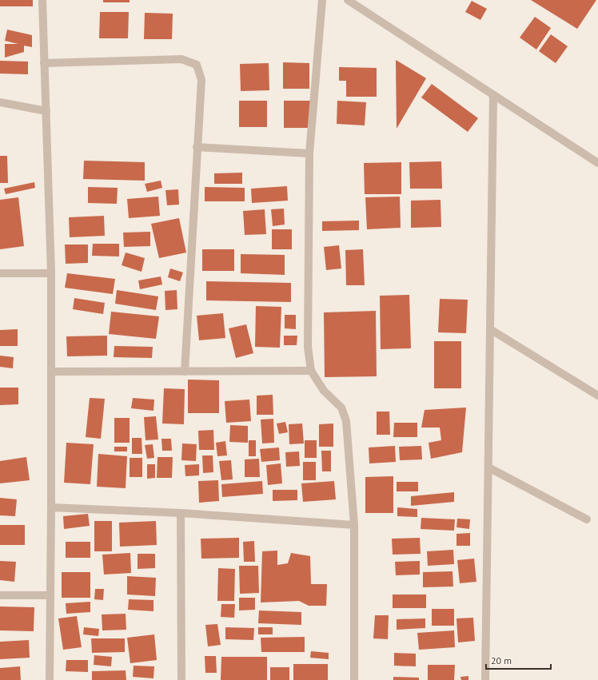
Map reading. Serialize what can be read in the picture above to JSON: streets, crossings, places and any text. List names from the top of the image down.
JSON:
{
  "scale_bar": "20 m"
}
